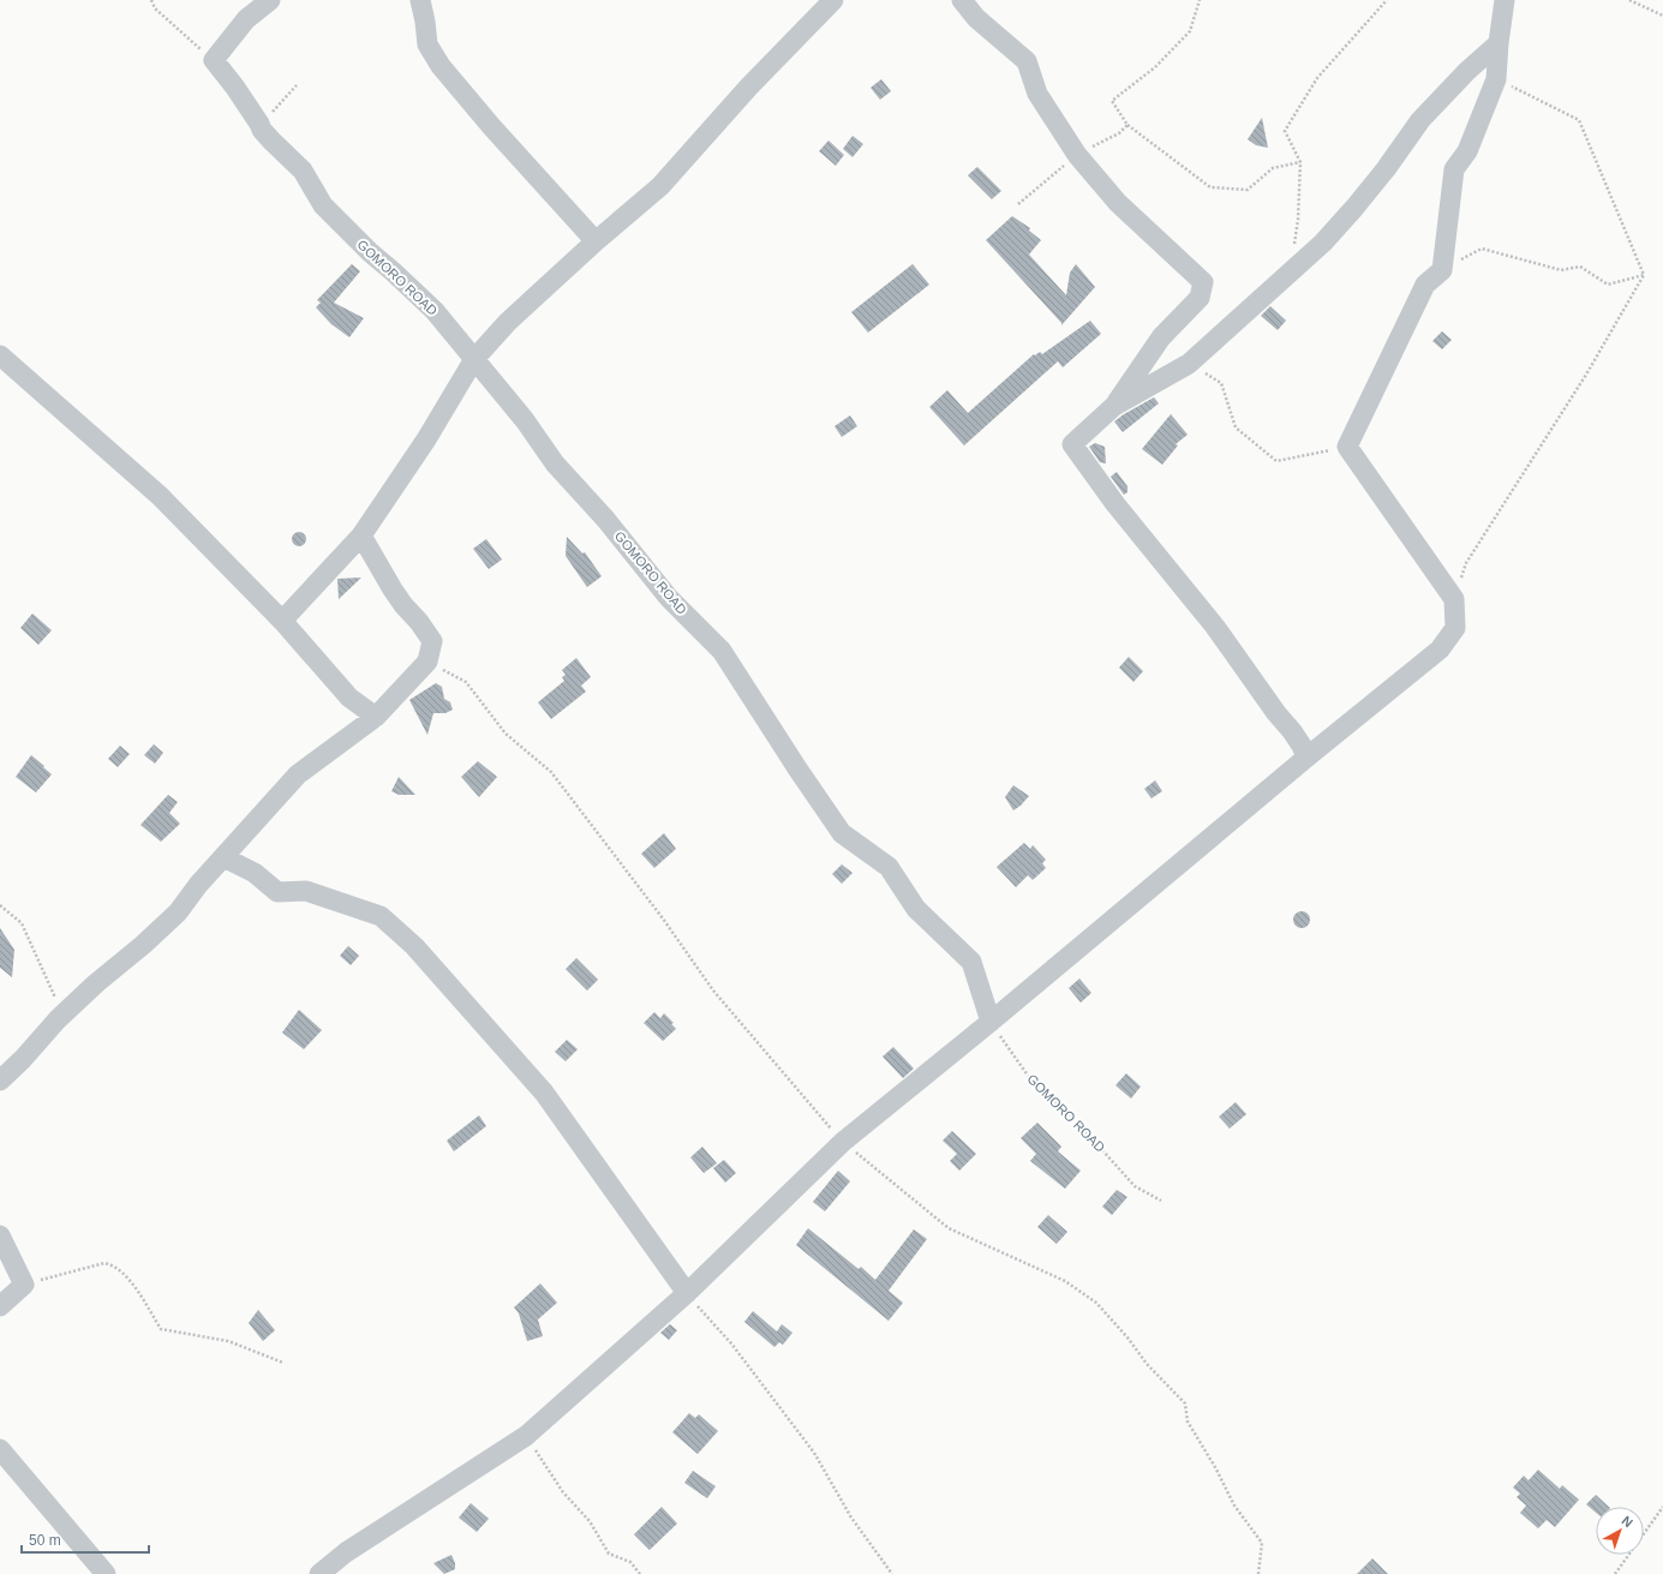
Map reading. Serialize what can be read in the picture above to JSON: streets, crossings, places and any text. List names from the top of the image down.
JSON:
{
  "streets": {
    "street": ["GOMORO ROAD"]
  },
  "scale_bar": "50 m",
  "north": "top right"
}
